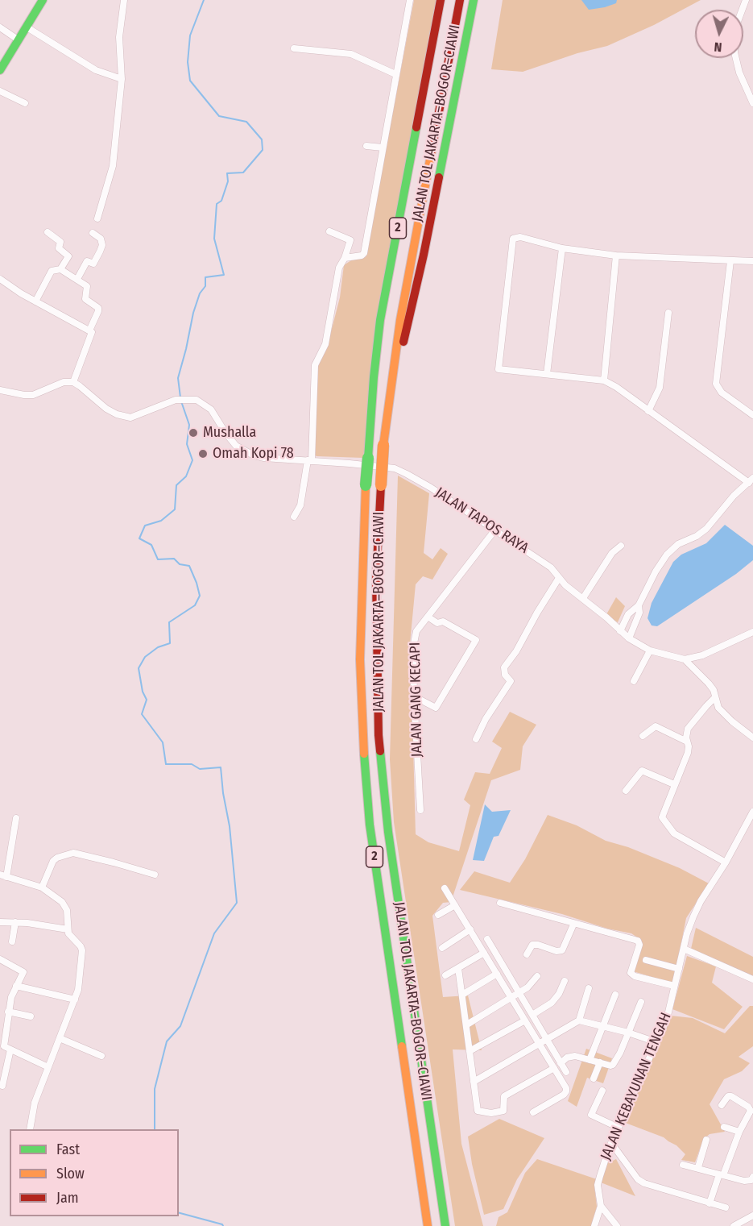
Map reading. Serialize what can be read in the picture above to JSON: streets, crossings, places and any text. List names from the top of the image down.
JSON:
{
  "streets": {
    "main road": ["JALAN TOL JAKARTA–BOGOR–CIAWI", "2"],
    "street": ["JALAN TAPOS RAYA", "JALAN GANG KECAPI", "JALAN KEBAYUNAN TENGAH"]
  },
  "crossings": [
    ["JALAN TAPOS RAYA", "JALAN GANG KECAPI"]
  ],
  "places": ["Mushalla", "Omah Kopi 78"],
  "legend": ["Fast", "Slow", "Jam"],
  "north": "bottom"
}
